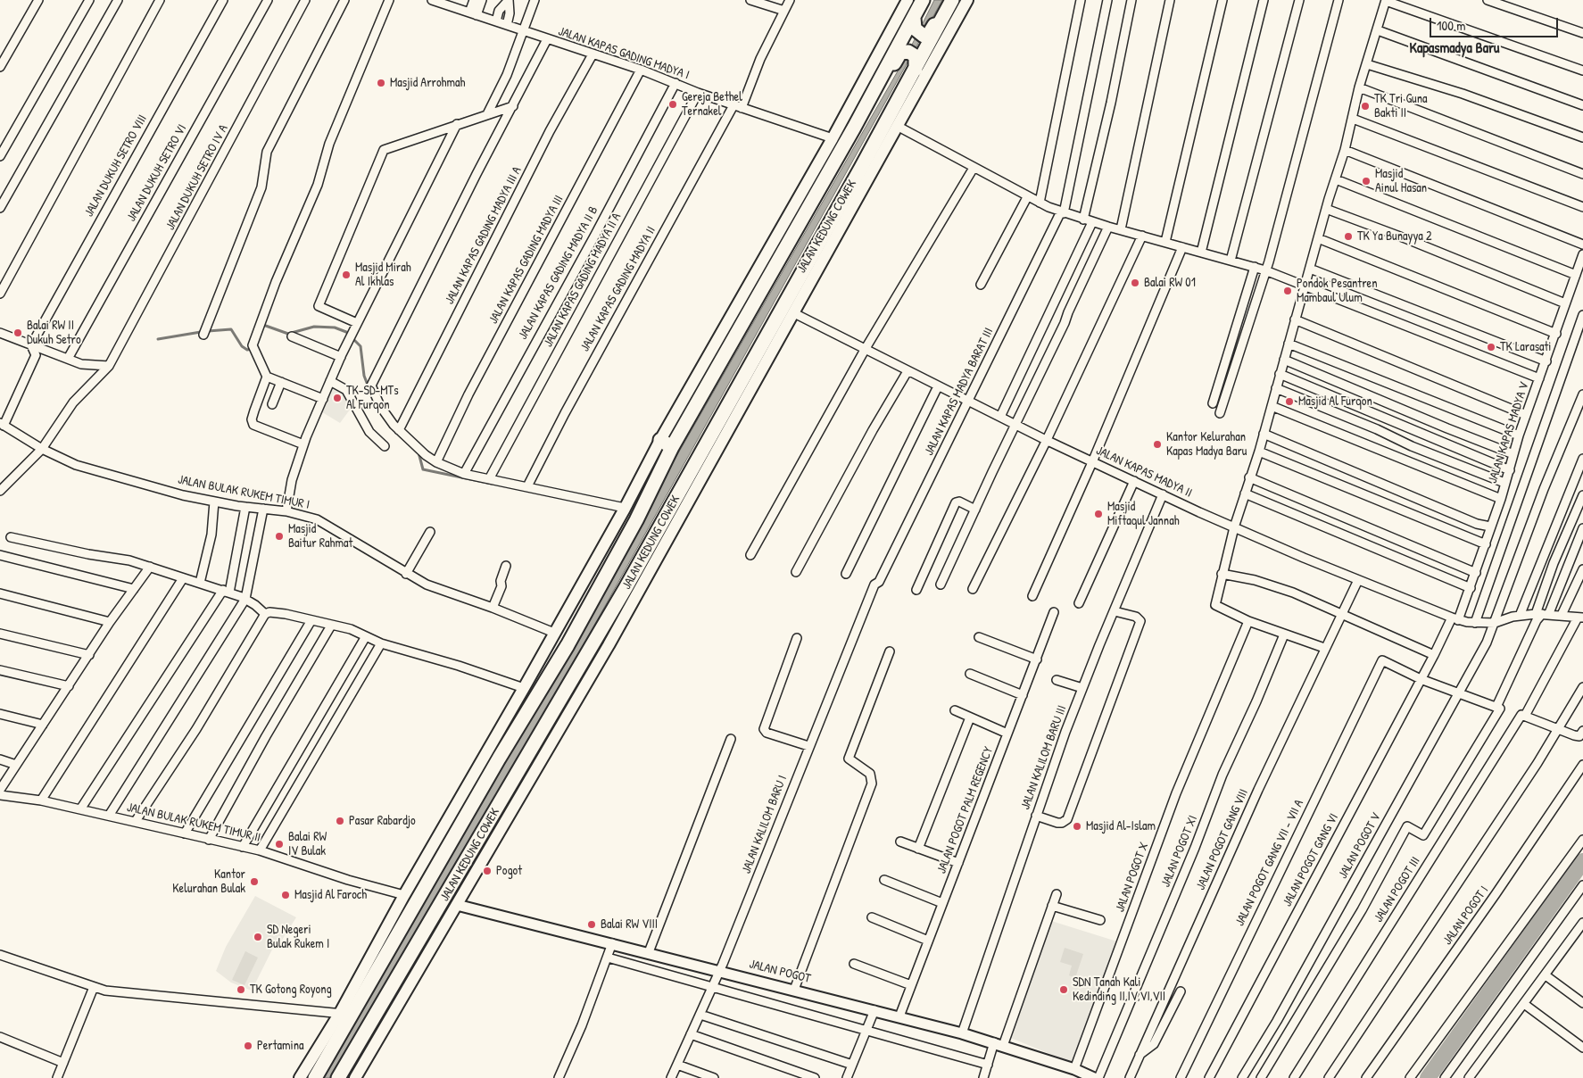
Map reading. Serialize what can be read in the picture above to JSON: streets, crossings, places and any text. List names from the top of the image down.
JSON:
{
  "streets": {
    "highway": ["JALAN KEDUNG COWEK"],
    "street": [
      "JALAN KAPAS GADING MADYA I",
      "JALAN DUKUH SETRO VIII",
      "JALAN DUKUH SETRO VI",
      "JALAN DUKUH SETRO IV A",
      "JALAN KAPAS GADING MADYA III A",
      "JALAN KAPAS GADING MADYA III",
      "JALAN KAPAS GADING MADYA II B",
      "JALAN KAPAS GADING MADYA II A",
      "JALAN KAPAS GADING MADYA II",
      "JALAN KAPAS MADYA BARAT III",
      "JALAN KAPAS MADYA V",
      "JALAN KAPAS MADYA II",
      "JALAN BULAK RUKEM TIMUR I",
      "JALAN KALILOM BARU III",
      "JALAN POGOT PALM REGENCY",
      "JALAN BULAK RUKEM TIMUR II",
      "JALAN KALILOM BARU I",
      "JALAN POGOT GANG VIII",
      "JALAN POGOT V",
      "JALAN POGOT XI",
      "JALAN POGOT GANG VI",
      "JALAN POGOT GANG VII - VII A",
      "JALAN POGOT X",
      "JALAN POGOT III",
      "JALAN POGOT I",
      "JALAN POGOT"
    ]
  },
  "crossings": [
    ["JALAN KAPAS GADING MADYA I", "JALAN KEDUNG COWEK"],
    ["JALAN KAPAS GADING MADYA I", "JALAN KAPAS GADING MADYA III A"],
    ["JALAN KAPAS GADING MADYA I", "JALAN KAPAS GADING MADYA III"],
    ["JALAN KAPAS GADING MADYA I", "JALAN KAPAS GADING MADYA II B"],
    ["JALAN KAPAS GADING MADYA I", "JALAN KAPAS GADING MADYA II A"],
    ["JALAN KAPAS GADING MADYA I", "JALAN KAPAS GADING MADYA II"],
    ["JALAN DUKUH SETRO IV A", "JALAN BULAK RUKEM TIMUR I"],
    ["JALAN KEDUNG COWEK", "JALAN KAPAS MADYA II"],
    ["JALAN KEDUNG COWEK", "JALAN BULAK RUKEM TIMUR I"],
    ["JALAN KEDUNG COWEK", "JALAN BULAK RUKEM TIMUR II"],
    ["JALAN KEDUNG COWEK", "JALAN POGOT"],
    ["JALAN KAPAS MADYA BARAT III", "JALAN KAPAS MADYA II"],
    ["JALAN KAPAS MADYA BARAT III", "JALAN KALILOM BARU I"],
    ["JALAN KAPAS MADYA V", "JALAN KAPAS MADYA II"],
    ["JALAN KAPAS MADYA V", "JALAN POGOT GANG VI"],
    ["JALAN KAPAS MADYA II", "JALAN KALILOM BARU III"],
    ["JALAN KAPAS MADYA II", "JALAN POGOT GANG VIII"],
    ["JALAN KAPAS MADYA II", "JALAN POGOT V"],
    ["JALAN KAPAS MADYA II", "JALAN POGOT III"],
    ["JALAN KALILOM BARU III", "JALAN POGOT"],
    ["JALAN POGOT PALM REGENCY", "JALAN POGOT"],
    ["JALAN KALILOM BARU I", "JALAN POGOT"],
    ["JALAN POGOT GANG VI", "JALAN POGOT GANG VII - VII A"],
    ["JALAN POGOT X", "JALAN POGOT"]
  ],
  "districts": ["Kapasmadya Baru"],
  "places": [
    "Masjid Arrohmah",
    "Gereja Bethel Ternakel",
    "TK Tri Guna Bakti II",
    "Masjid Ainul Hasan",
    "TK Ya Bunayya 2",
    "Masjid Mirah Al Ikhlas",
    "Balai RW 01",
    "Pondok Pesantren Mambaul Ulum",
    "Balai RW II Dukuh Setro",
    "TK Larasati",
    "TK-SD-MTs Al Furqon",
    "Masjid Al Furqon",
    "Kantor Kelurahan Kapas Madya Baru",
    "Masjid Miftaqul Jannah",
    "Masjid Baitur Rahmat",
    "Pasar Rabardjo",
    "Masjid Al-Islam",
    "Balai RW IV Bulak",
    "Pogot",
    "Kantor Kelurahan Bulak",
    "Masjid Al Faroch",
    "Balai RW VIII",
    "SD Negeri Bulak Rukem I",
    "TK Gotong Royong",
    "SDN Tanah Kali Kedinding II,IV,VI,VII",
    "Pertamina"
  ],
  "scale_bar": "100 m"
}
